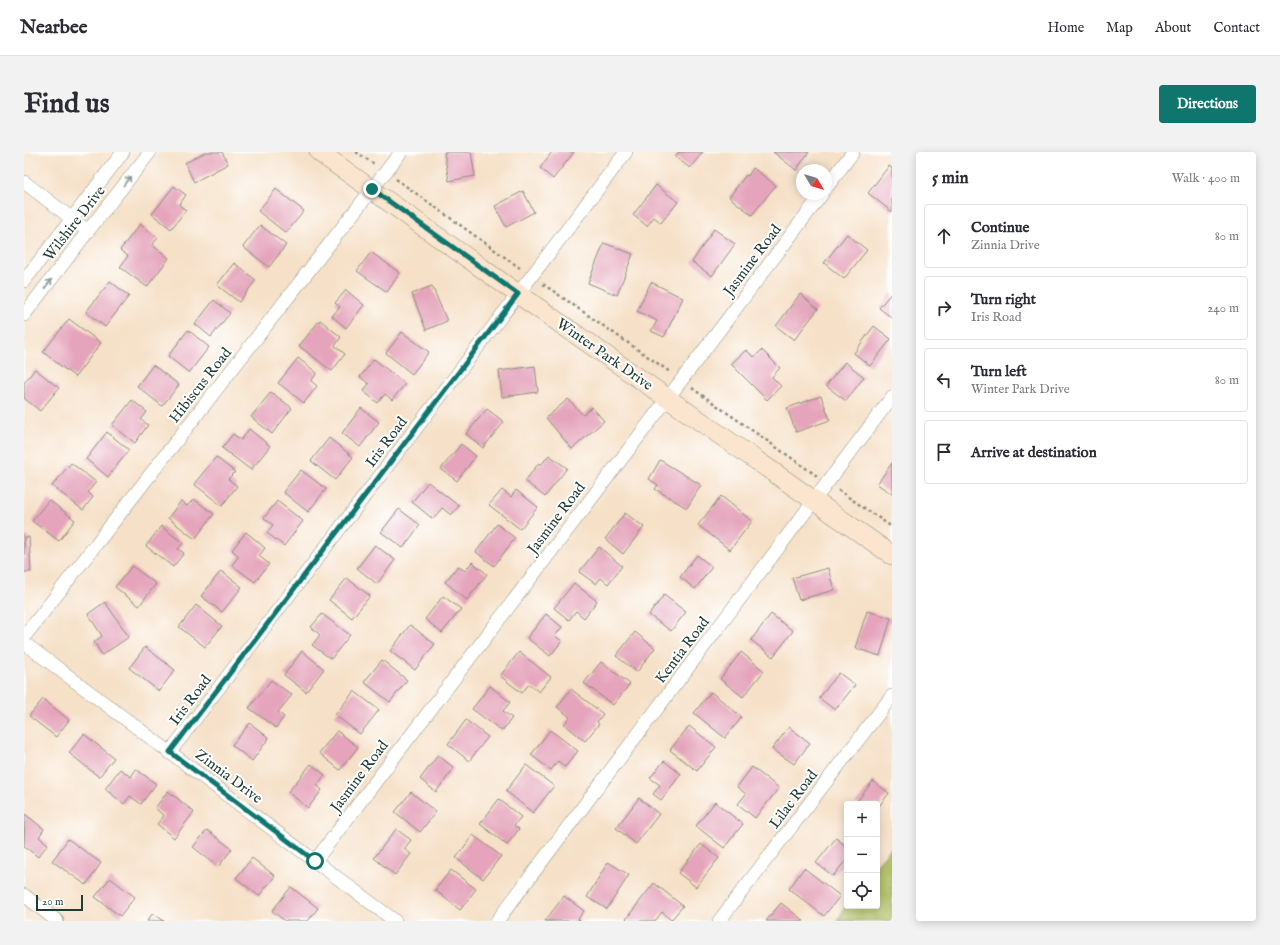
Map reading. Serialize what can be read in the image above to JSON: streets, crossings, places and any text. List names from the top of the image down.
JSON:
{
  "streets": {
    "street": [
      "Wilshire Drive",
      "Jasmine Road",
      "Winter Park Drive",
      "Hibiscus Road",
      "Iris Road",
      "Kentia Road",
      "Zinnia Drive",
      "Lilac Road"
    ]
  },
  "crossings": [
    ["Jasmine Road", "Winter Park Drive"],
    ["Jasmine Road", "Zinnia Drive"],
    ["Winter Park Drive", "Hibiscus Road"],
    ["Winter Park Drive", "Iris Road"],
    ["Winter Park Drive", "Kentia Road"],
    ["Iris Road", "Zinnia Drive"]
  ],
  "scale_bar": "20 m",
  "north": "bottom right",
  "page": {
    "header": "Nearbee",
    "nav": [
      "Home",
      "Map",
      "About",
      "Contact"
    ],
    "buttons": "Directions",
    "title": "Find us",
    "heading": ["5 min", "Walk · 400 m"],
    "list": [
      ["Continue", "Zinnia Drive", "80 m"],
      ["Turn right", "Iris Road", "240 m"],
      ["Turn left", "Winter Park Drive", "80 m"],
      "Arrive at destination"
    ],
    "map_buttons": ["+", "−"],
    "scale": "20 m"
  }
}
